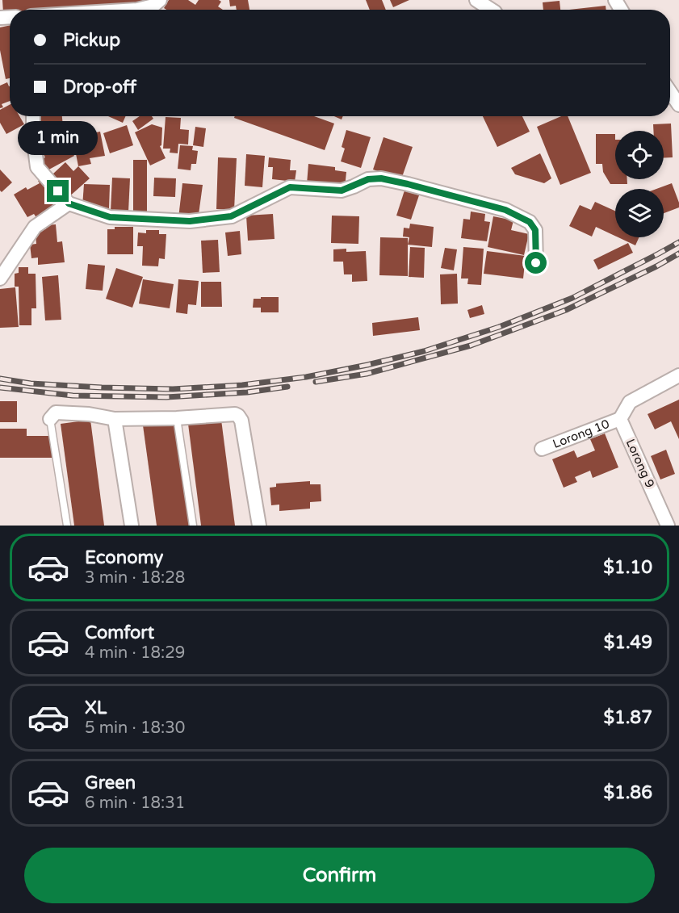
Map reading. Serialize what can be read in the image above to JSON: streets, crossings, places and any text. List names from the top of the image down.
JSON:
{
  "streets": {
    "street": ["Lorong 10", "Lorong 9"]
  },
  "crossings": [
    ["Lorong 10", "Lorong 9"]
  ],
  "page": {
    "banner": ["Pickup", "Drop-off"],
    "bubble": "1 min",
    "list": [
      {
        "name": "Economy",
        "note": "3 min · 18:28",
        "value": "$1.10"
      },
      {
        "name": "Comfort",
        "note": "4 min · 18:29",
        "value": "$1.49"
      },
      {
        "name": "XL",
        "note": "5 min · 18:30",
        "value": "$1.87"
      },
      {
        "name": "Green",
        "note": "6 min · 18:31",
        "value": "$1.86"
      }
    ],
    "buttons": "Confirm"
  }
}
